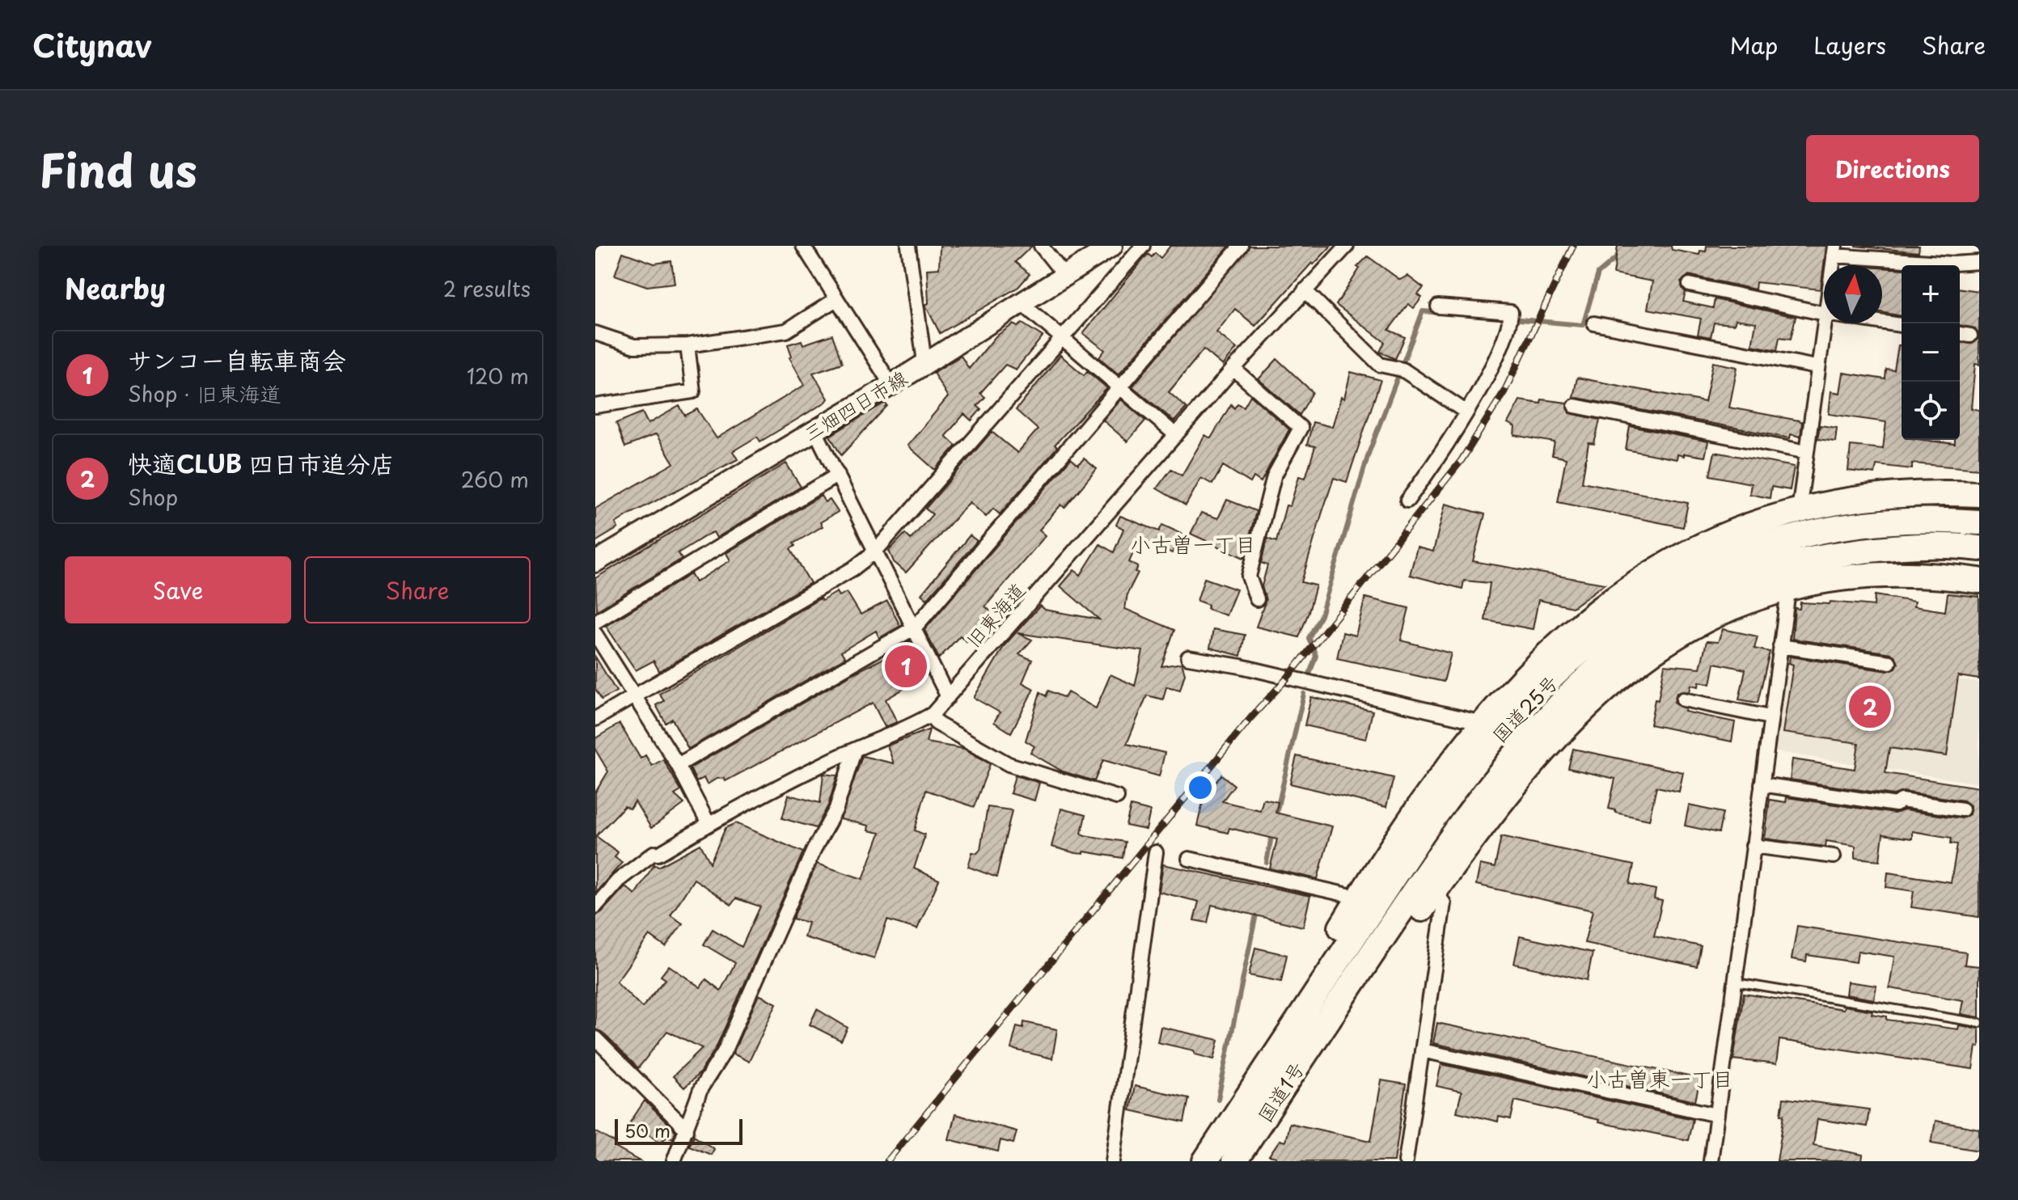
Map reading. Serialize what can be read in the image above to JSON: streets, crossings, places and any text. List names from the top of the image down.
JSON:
{
  "streets": {
    "highway": ["国道25号", "国道1号"],
    "main road": ["三畑四日市線"],
    "street": ["旧東海道"]
  },
  "crossings": [
    ["国道25号", "国道1号"]
  ],
  "districts": ["小古曽一丁目", "小古曽東一丁目"],
  "scale_bar": "50 m",
  "north": "top",
  "page": {
    "header": "Citynav",
    "nav": ["Map", "Layers", "Share"],
    "title": "Find us",
    "buttons": [
      "Directions",
      ["Save", "Share"]
    ],
    "heading": ["Nearby", "2 results"],
    "map_buttons": ["+", "−"],
    "list": [
      {
        "mark": "1",
        "name": "サンコー自転車商会",
        "note": "Shop · 旧東海道",
        "value": "120 m"
      },
      {
        "mark": "2",
        "name": "快適CLUB 四日市追分店",
        "note": "Shop",
        "value": "260 m"
      }
    ],
    "pins": ["1", "2"],
    "scale": "50 m"
  }
}
